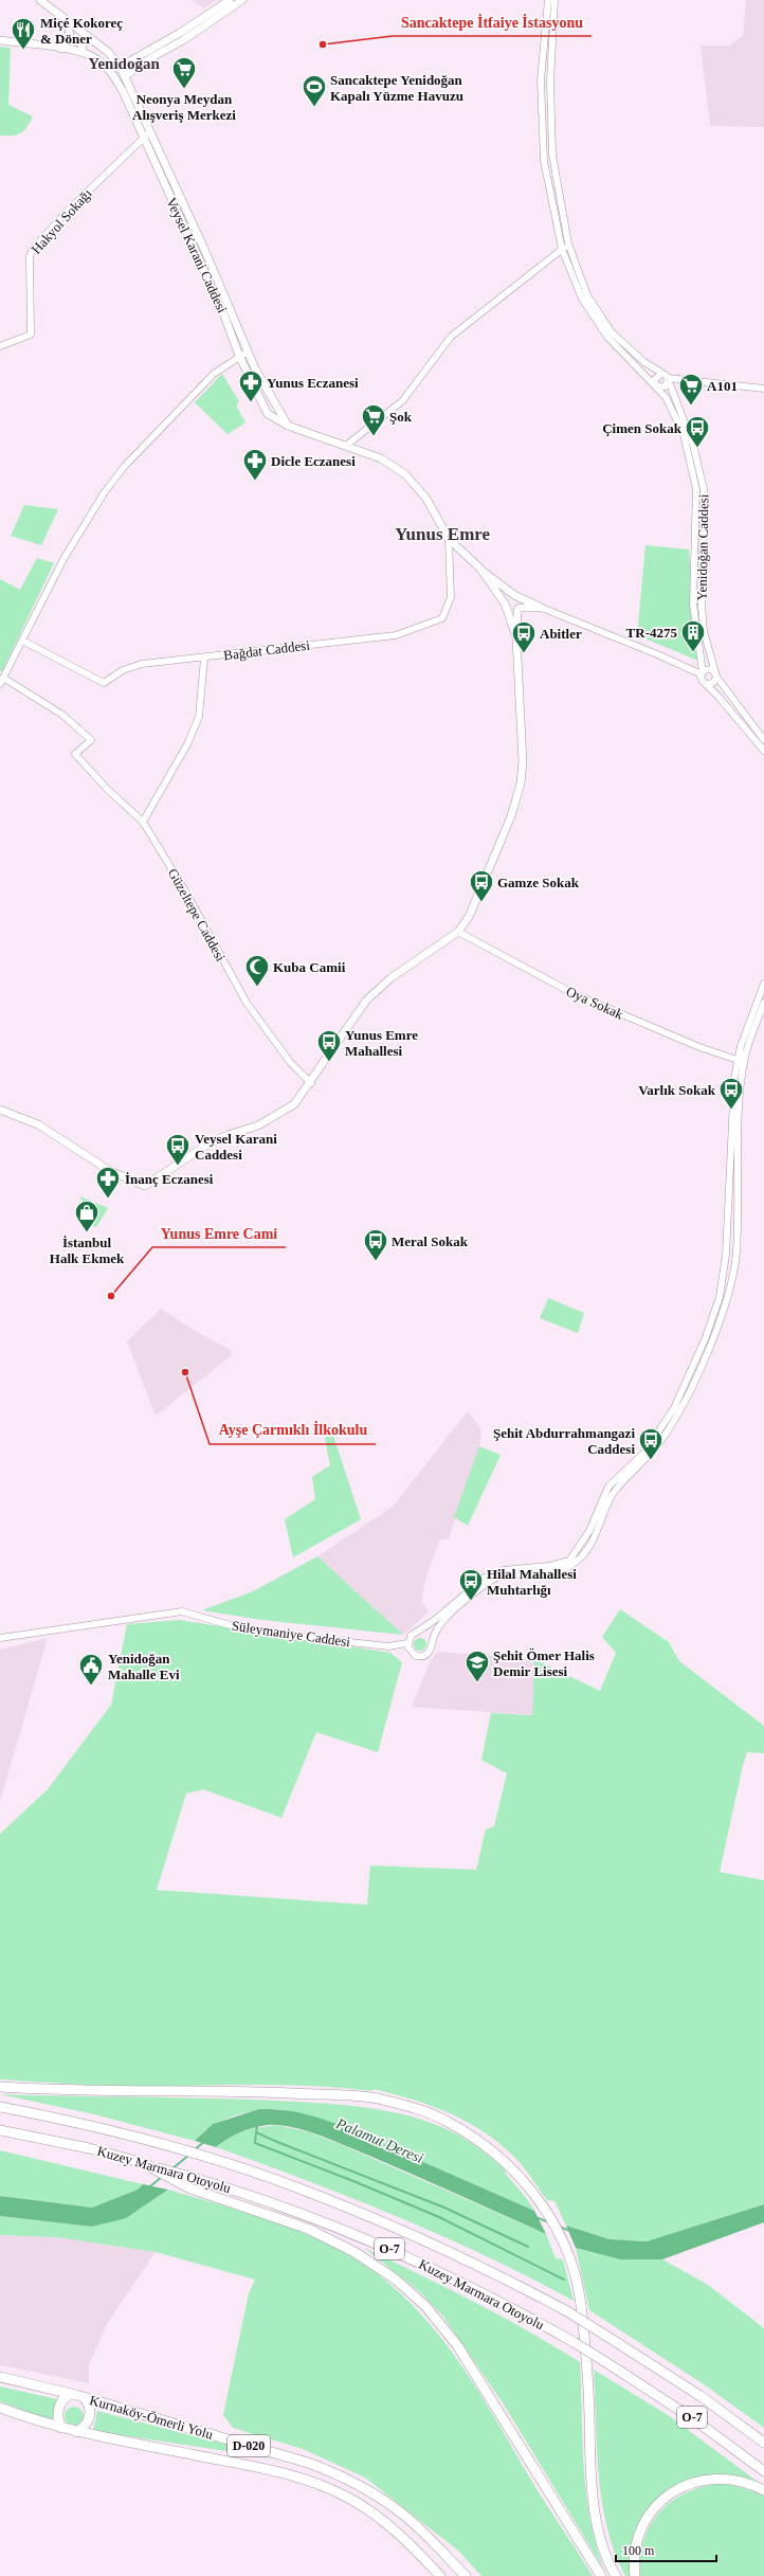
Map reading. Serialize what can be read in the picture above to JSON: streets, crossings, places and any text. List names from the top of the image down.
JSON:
{
  "streets": {
    "highway": [
      "Kuzey Marmara Otoyolu",
      "O-7",
      "Kurnaköy-Ömerli Yolu",
      "D-020"
    ],
    "main road": ["Veysel Karani Caddesi"],
    "street": [
      "Hakyol Sokağı",
      "Yenidoğan Caddesi",
      "Bağdat Caddesi",
      "Güzeltepe Caddesi",
      "Oya Sokak",
      "Süleymaniye Caddesi"
    ]
  },
  "crossings": [
    ["Hakyol Sokağı", "Veysel Karani Caddesi"],
    ["Veysel Karani Caddesi", "Bağdat Caddesi"],
    ["Veysel Karani Caddesi", "Güzeltepe Caddesi"],
    ["Veysel Karani Caddesi", "Oya Sokak"]
  ],
  "districts": ["Yenidoğan", "Yunus Emre"],
  "water": ["Palamut Deresi"],
  "places": {
    "other": ["Sancaktepe İtfaiye İstasyonu", "Yunus Emre Cami", "Ayşe Çarmıklı İlkokulu"],
    "restaurant": ["Miçé Kokoreç & Döner"],
    "supermarket": ["Neonya Meydan Alışveriş Merkezi", "A101", "Şok"],
    "sports": ["Sancaktepe Yenidoğan Kapalı Yüzme Havuzu"],
    "pharmacy": ["Yunus Eczanesi", "Dicle Eczanesi", "İnanç Eczanesi"],
    "bus stop": [
      "Çimen Sokak",
      "Abitler",
      "Gamze Sokak",
      "Yunus Emre Mahallesi",
      "Varlık Sokak",
      "Veysel Karani Caddesi",
      "Meral Sokak",
      "Şehit Abdurrahmangazi Caddesi",
      "Hilal Mahallesi Muhtarlığı"
    ],
    "building": ["TR-4275"],
    "mosque": ["Kuba Camii"],
    "shop": ["İstanbul Halk Ekmek"],
    "school or university": ["Şehit Ömer Halis Demir Lisesi"],
    "public building": ["Yenidoğan Mahalle Evi"]
  },
  "scale_bar": "100 m"
}
